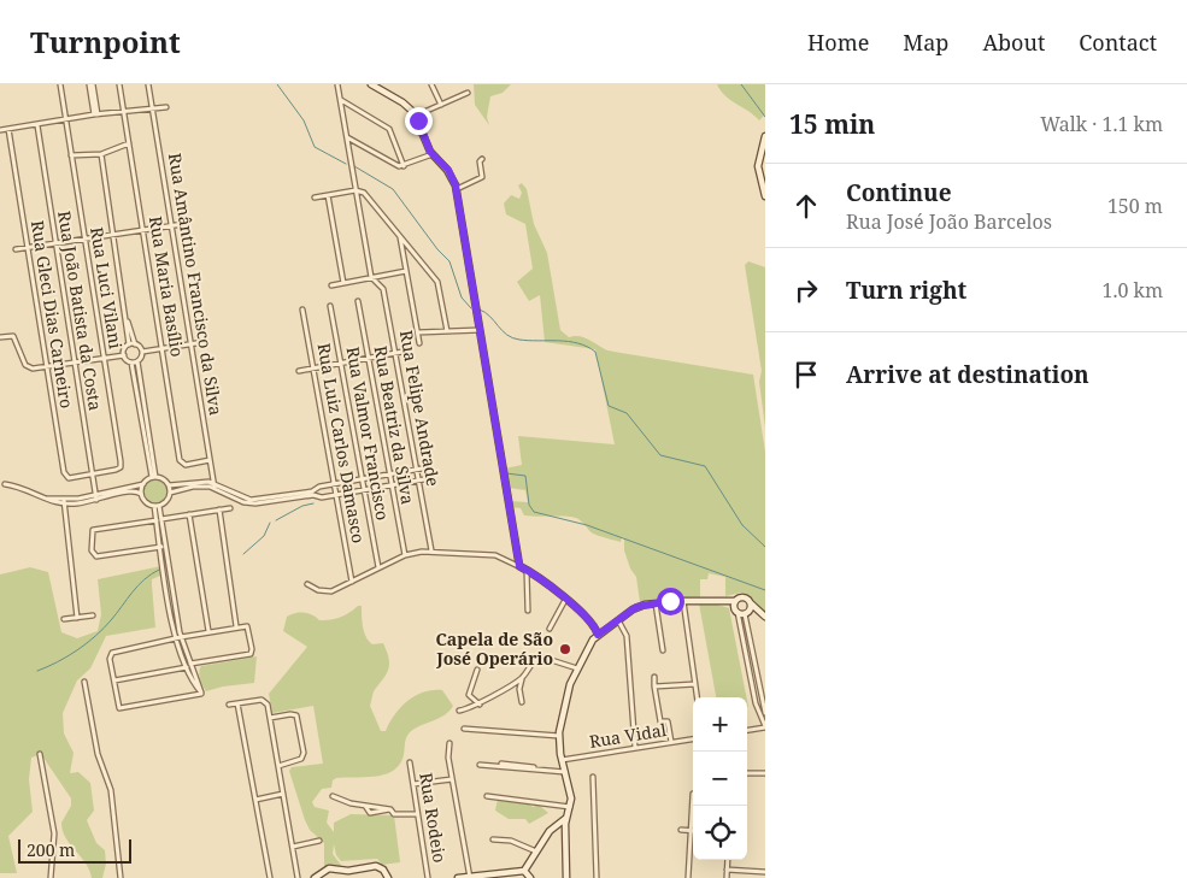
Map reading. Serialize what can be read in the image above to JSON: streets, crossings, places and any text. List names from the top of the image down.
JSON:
{
  "streets": {
    "street": [
      "Rua Amântino Francisco da Silva",
      "Rua Maria Basílio",
      "Rua Luci Vilani",
      "Rua João Batista da Costa",
      "Rua Gleci Dias Carneiro",
      "Rua Felipe Andrade",
      "Rua Beatriz da Silva",
      "Rua Valmor Francisco",
      "Rua Luiz Carlos Damasco",
      "Rua Vidal",
      "Rua Rodeio"
    ]
  },
  "crossings": [
    ["Rua Amântino Francisco da Silva", "Rua Maria Basílio"],
    ["Rua Luci Vilani", "Rua João Batista da Costa"],
    ["Rua Luci Vilani", "Rua Gleci Dias Carneiro"],
    ["Rua João Batista da Costa", "Rua Gleci Dias Carneiro"]
  ],
  "places": ["Capela de São José Operário"],
  "scale_bar": "200 m",
  "page": {
    "header": "Turnpoint",
    "nav": [
      "Home",
      "Map",
      "About",
      "Contact"
    ],
    "heading": ["15 min", "Walk · 1.1 km"],
    "list": [
      ["Continue", "Rua José João Barcelos", "150 m"],
      ["Turn right", "1.0 km"],
      "Arrive at destination"
    ],
    "map_buttons": ["+", "−"],
    "scale": "200 m"
  }
}
